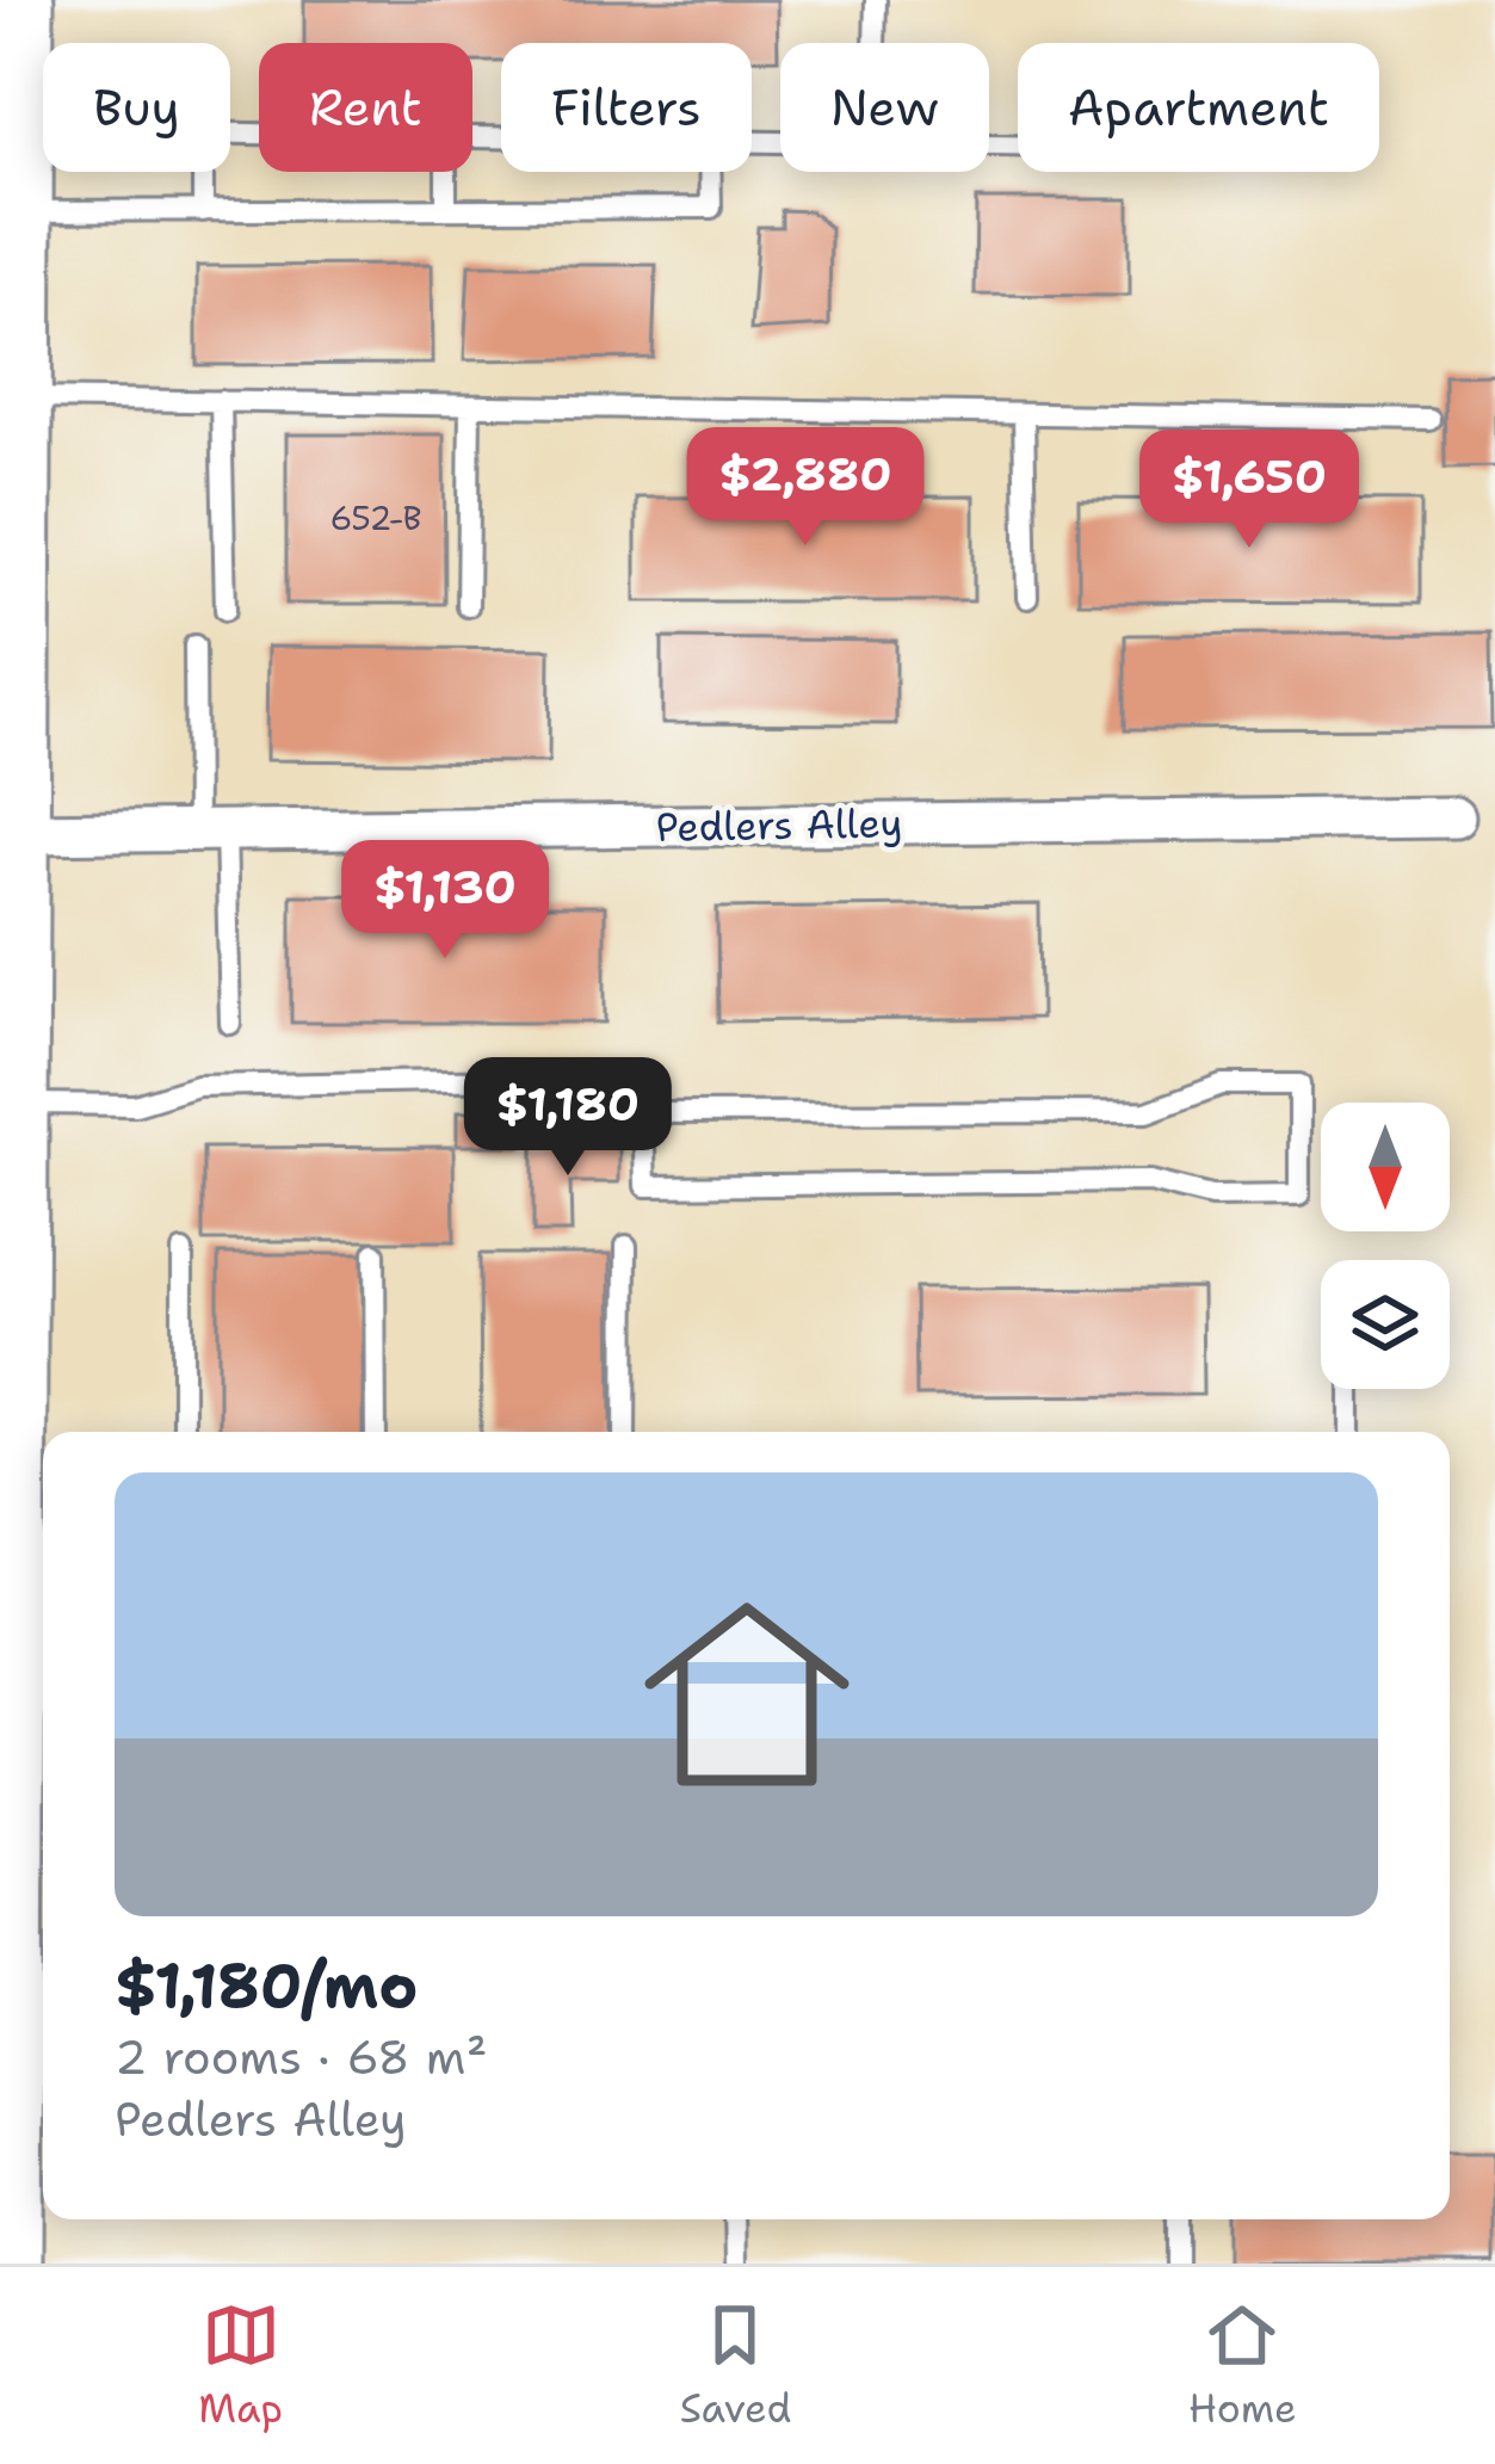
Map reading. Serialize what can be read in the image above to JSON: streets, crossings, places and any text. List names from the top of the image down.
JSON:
{
  "streets": {
    "street": ["Pedlers Alley"]
  },
  "house_numbers": ["652-B"],
  "north": "bottom",
  "page": {
    "chip": [
      "Buy",
      "Rent",
      "Filters",
      "New",
      "Apartment"
    ],
    "price": [
      "$2,880",
      "$1,650",
      "$1,130",
      "$1,180"
    ],
    "list": [
      {
        "name": "$1,180/mo",
        "note": "2 rooms · 68 m² · Pedlers Alley"
      }
    ],
    "tabs": ["Map", "Saved", "Home"]
  }
}
